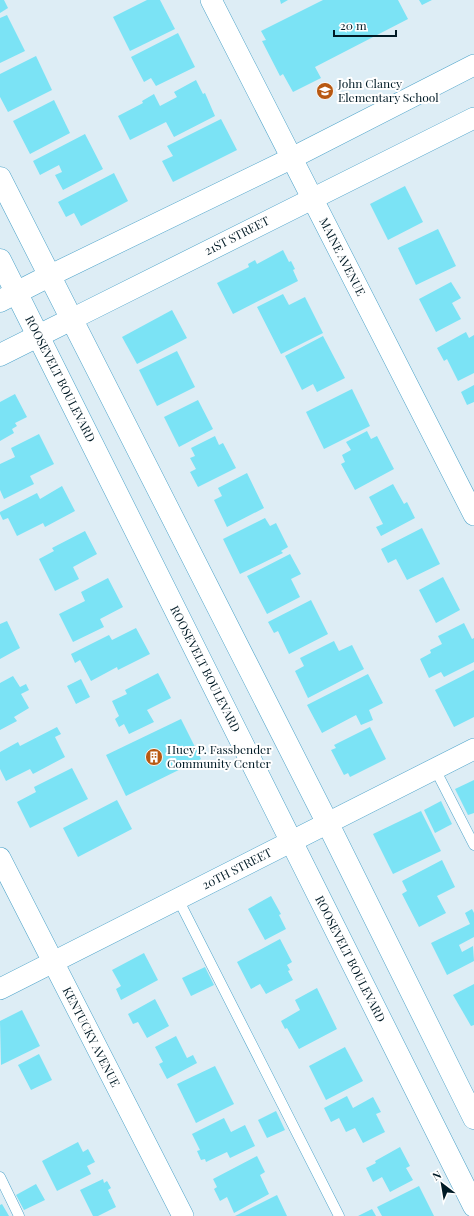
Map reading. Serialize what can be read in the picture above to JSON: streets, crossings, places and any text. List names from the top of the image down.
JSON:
{
  "streets": {
    "street": [
      "21ST STREET",
      "MAINE AVENUE",
      "ROOSEVELT BOULEVARD",
      "20TH STREET",
      "KENTUCKY AVENUE"
    ]
  },
  "crossings": [
    ["21ST STREET", "MAINE AVENUE"],
    ["21ST STREET", "ROOSEVELT BOULEVARD"],
    ["ROOSEVELT BOULEVARD", "20TH STREET"],
    ["20TH STREET", "KENTUCKY AVENUE"]
  ],
  "places": {
    "school or university": ["John Clancy Elementary School"],
    "building": ["Huey P. Fassbender Community Center"]
  },
  "scale_bar": "20 m",
  "north": "top left"
}
